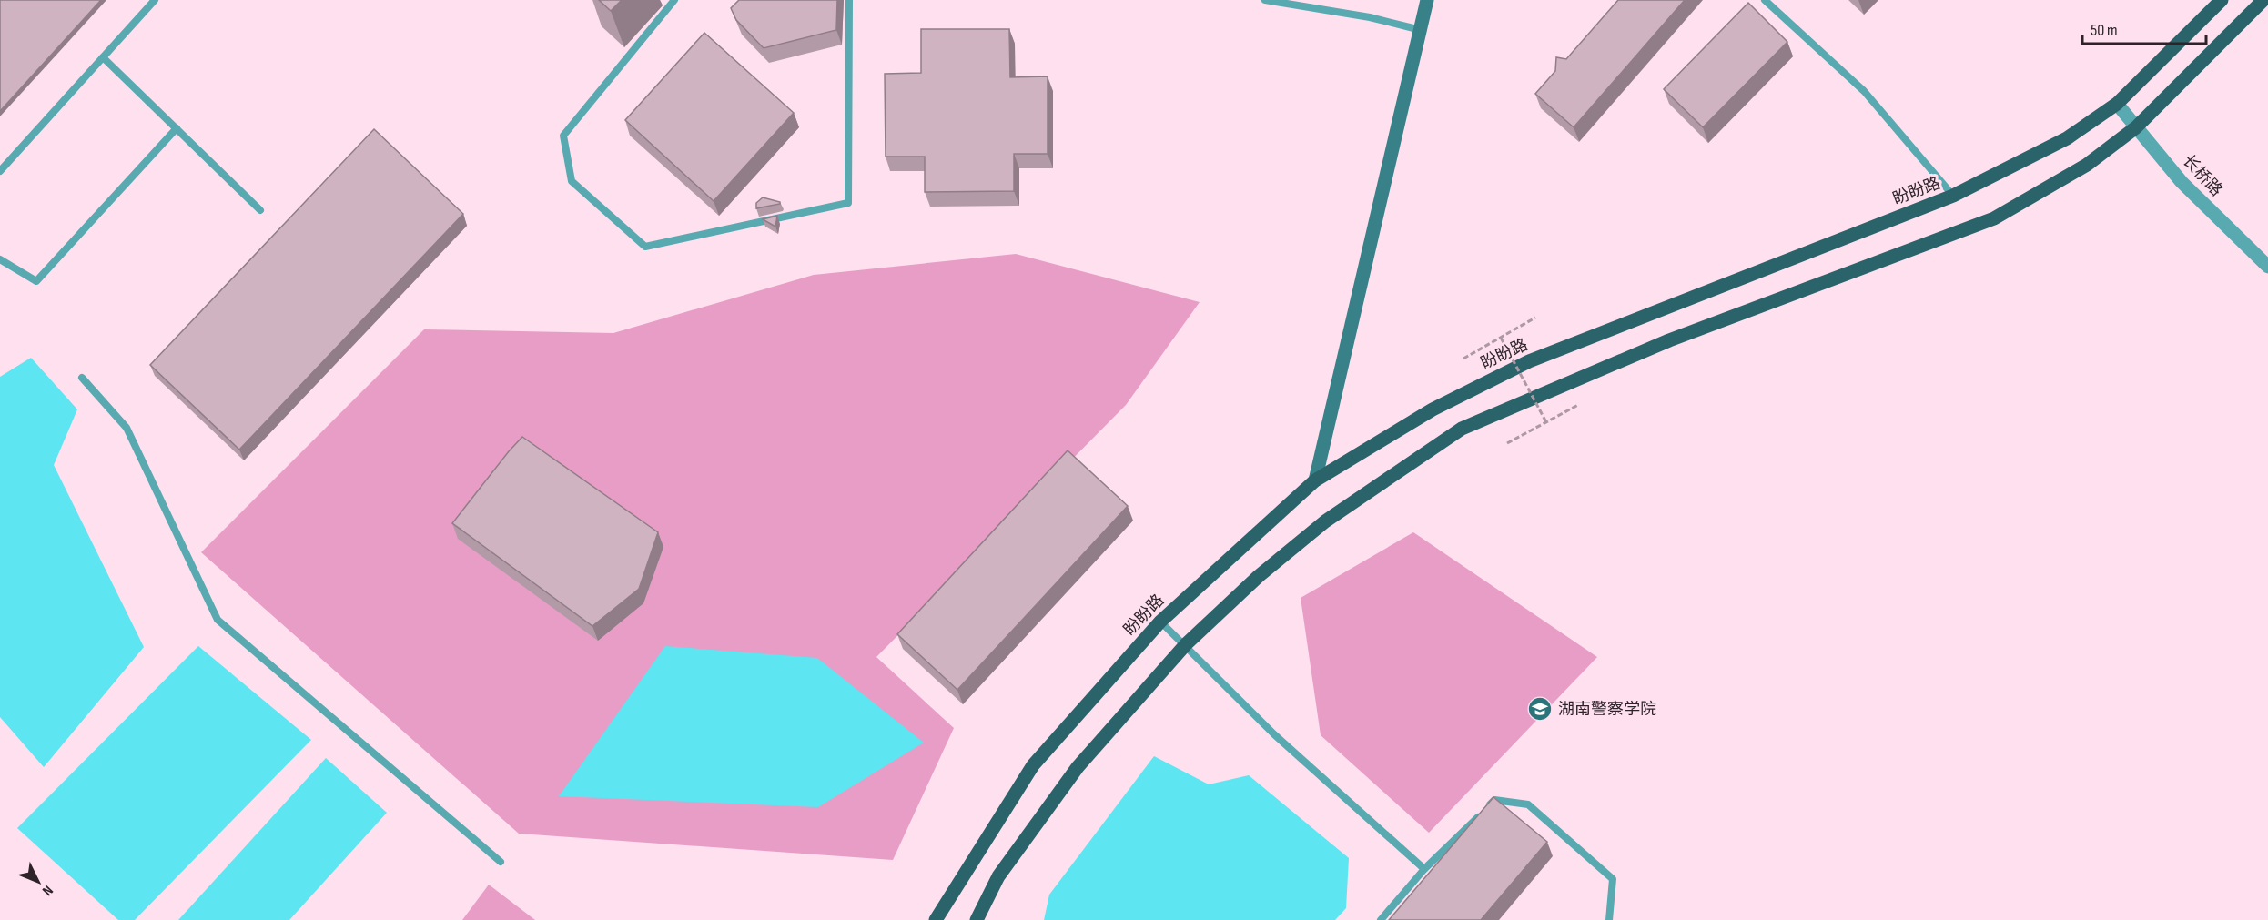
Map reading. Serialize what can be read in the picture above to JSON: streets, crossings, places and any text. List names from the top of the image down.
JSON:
{
  "streets": {
    "main road": ["盼盼路"],
    "street": ["长桥路"]
  },
  "crossings": [
    ["长桥路", "盼盼路"]
  ],
  "places": {
    "school or university": ["湖南警察学院"]
  },
  "scale_bar": "50 m",
  "north": "bottom right"
}
